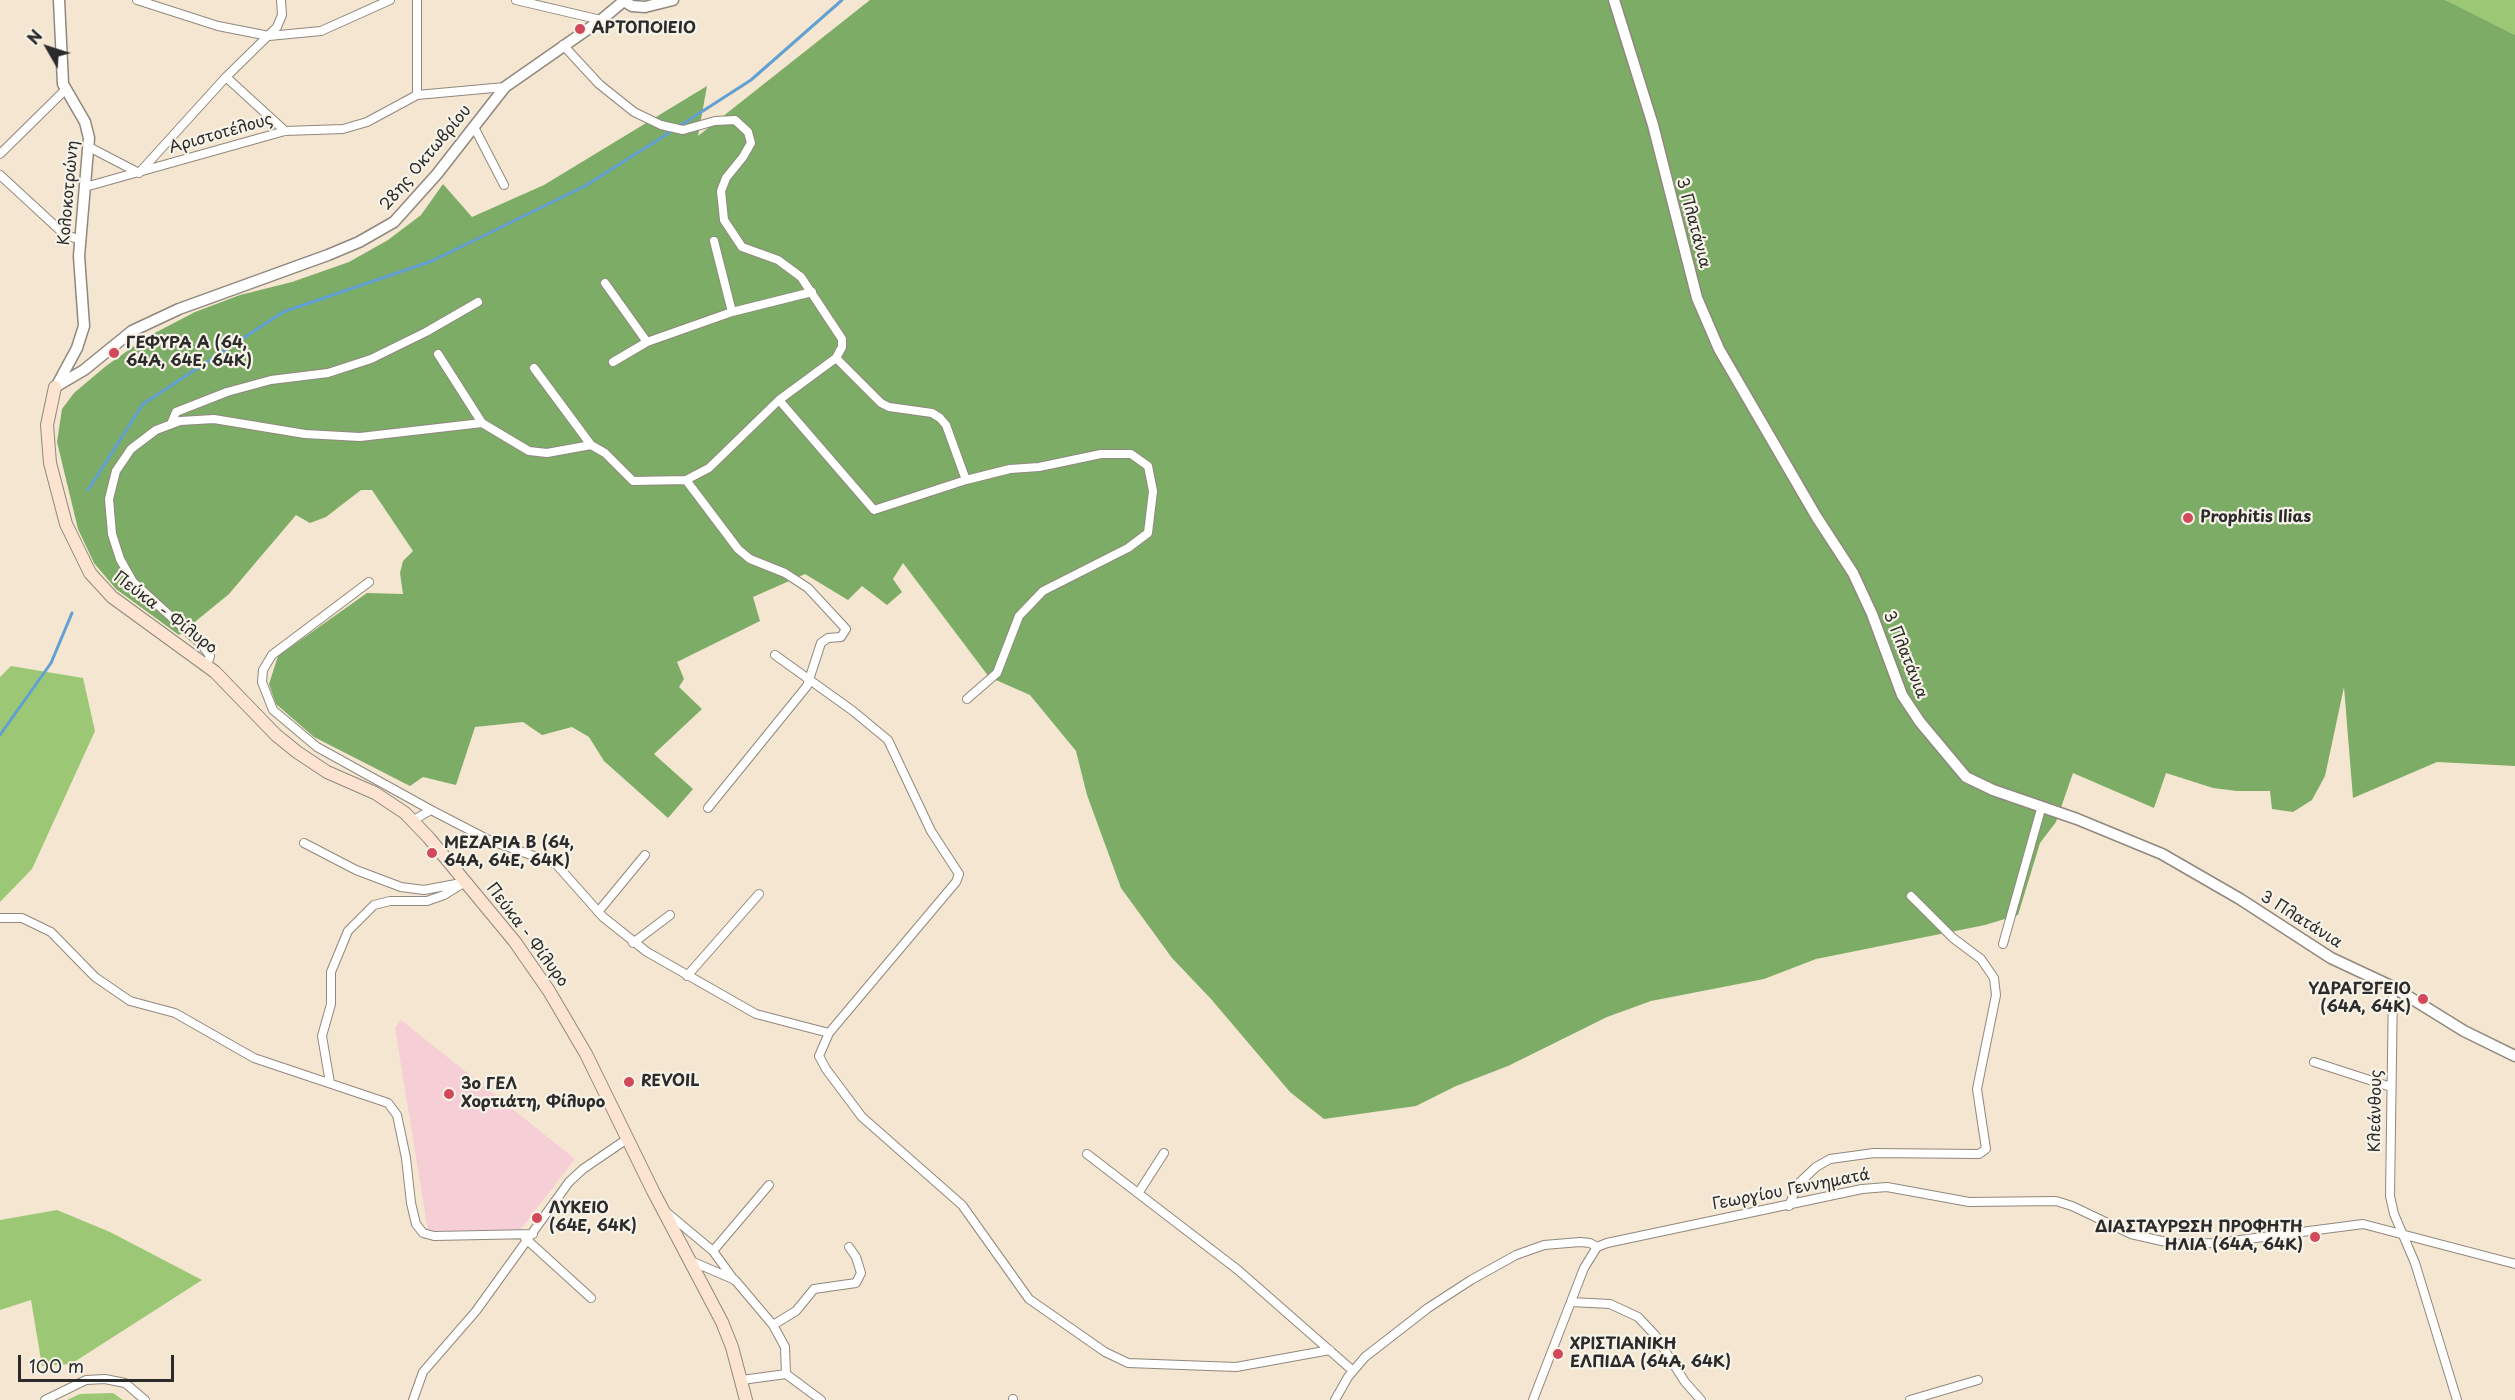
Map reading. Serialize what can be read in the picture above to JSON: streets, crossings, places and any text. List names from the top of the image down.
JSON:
{
  "streets": {
    "main road": ["Πεύκα - Φίλυρο"],
    "street": [
      "Αριστοτέλους",
      "28ης Οκτωβρίου",
      "Κολοκοτρώνη",
      "3 Πλατάνια",
      "Κλεάνθους",
      "Γεωργίου Γεννηματά"
    ]
  },
  "crossings": [
    ["Αριστοτέλους", "28ης Οκτωβρίου"],
    ["Αριστοτέλους", "Κολοκοτρώνη"],
    ["28ης Οκτωβρίου", "Κολοκοτρώνη"],
    ["28ης Οκτωβρίου", "Πεύκα - Φίλυρο"],
    ["Κολοκοτρώνη", "Πεύκα - Φίλυρο"],
    ["3 Πλατάνια", "Κλεάνθους"],
    ["Κλεάνθους", "Γεωργίου Γεννηματά"]
  ],
  "places": [
    "ΑΡΤΟΠΟΙΕΙΟ",
    "ΓΕΦΥΡΑ A (64, 64Α, 64Ε, 64Κ)",
    "Prophitis Ilias",
    "ΜΕΖΑΡΙΑ B (64, 64Α, 64Ε, 64Κ)",
    "ΥΔΡΑΓΩΓΕΙΟ (64Α, 64Κ)",
    "REVOIL",
    "3ο ΓΕΛ Χορτιάτη, Φίλυρο",
    "ΛΥΚΕΙΟ (64Ε, 64Κ)",
    "ΔΙΑΣΤΑΥΡΩΣΗ ΠΡΟΦΗΤΗ ΗΛΙΑ (64Α, 64Κ)",
    "ΧΡΙΣΤΙΑΝΙΚΗ ΕΛΠΙΔΑ (64Α, 64Κ)"
  ],
  "scale_bar": "100 m",
  "north": "top left"
}
